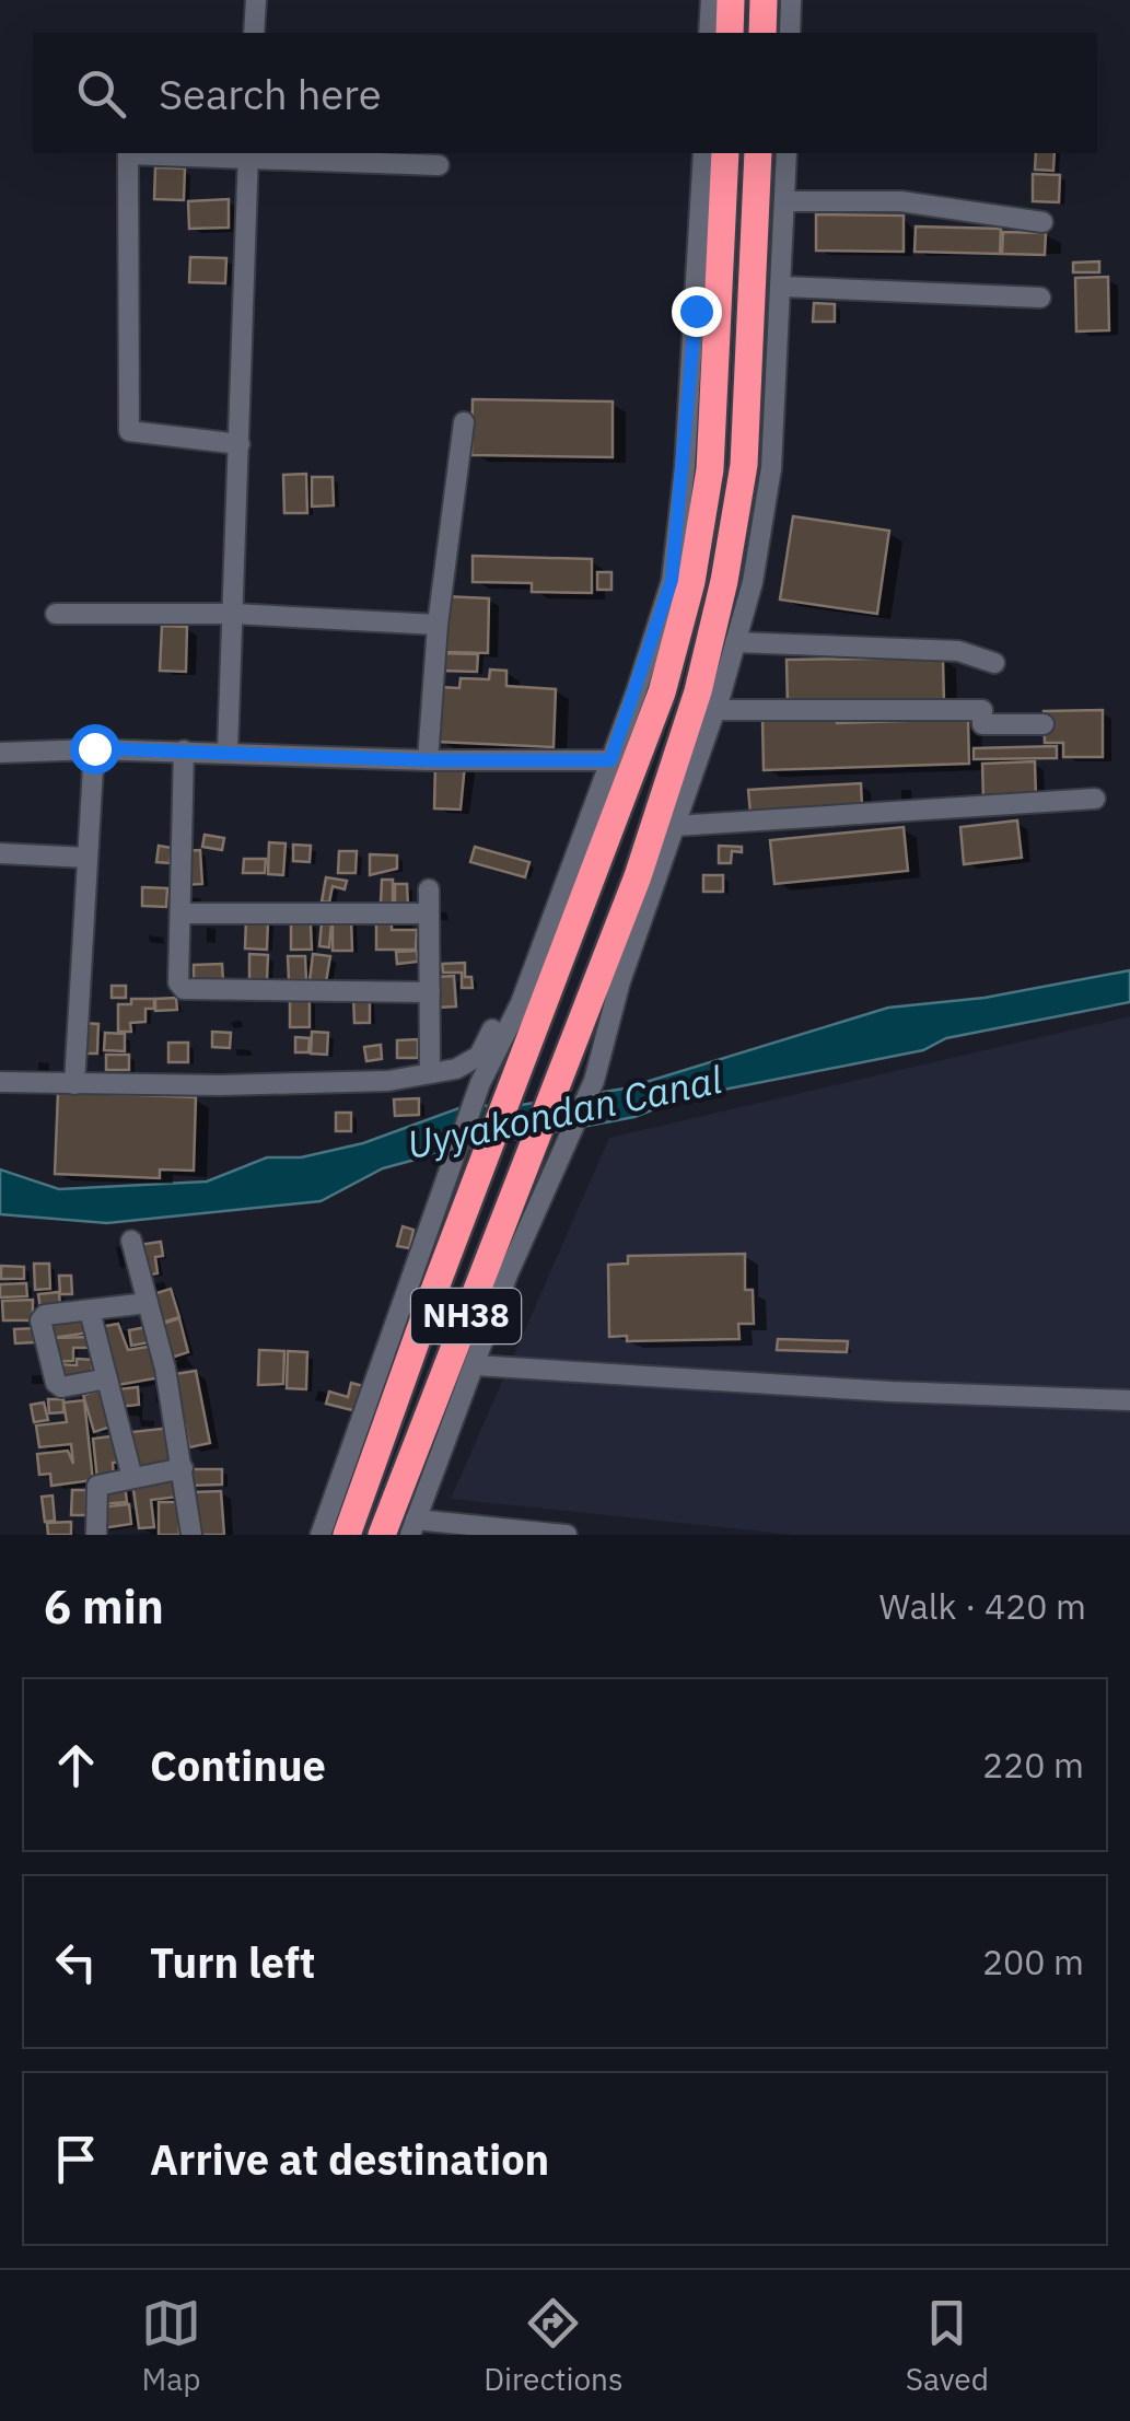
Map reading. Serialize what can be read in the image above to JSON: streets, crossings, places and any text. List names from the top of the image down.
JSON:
{
  "streets": {
    "highway": ["NH38"]
  },
  "water": ["Uyyakondan Canal"],
  "page": {
    "search": "Search here",
    "heading": ["6 min", "Walk · 420 m"],
    "list": [
      ["Continue", "220 m"],
      ["Turn left", "200 m"],
      "Arrive at destination"
    ],
    "nav": ["Map", "Directions", "Saved"]
  }
}
